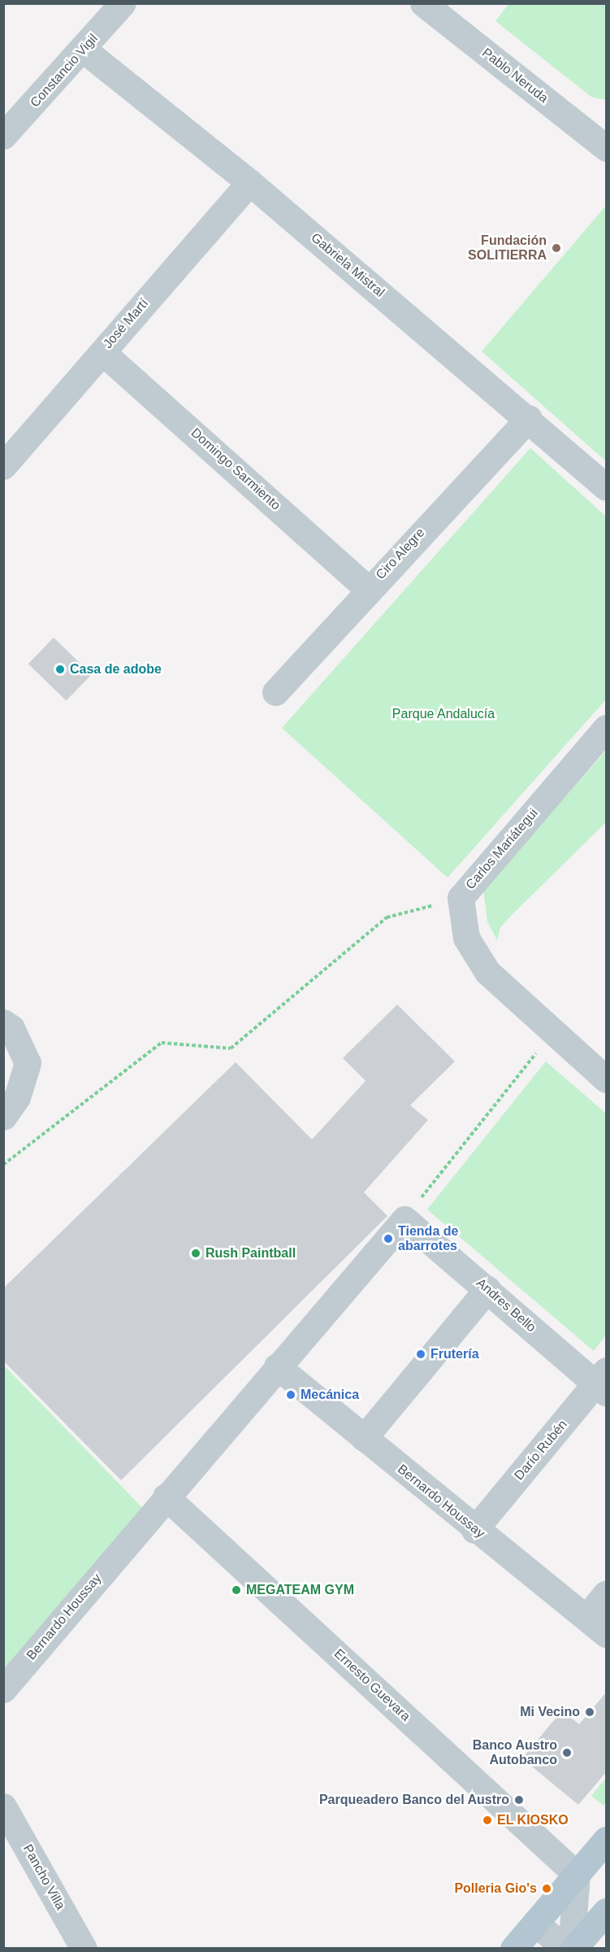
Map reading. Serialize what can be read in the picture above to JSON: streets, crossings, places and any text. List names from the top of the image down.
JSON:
{
  "streets": {
    "street": [
      "Constancio Vigil",
      "Pablo Neruda",
      "Gabriela Mistral",
      "José Martí",
      "Domingo Sarmiento",
      "Ciro Alegre",
      "Carlos Mariátegui",
      "Andres Bello",
      "Darío Rubén",
      "Bernardo Houssay",
      "Ernesto Guevara",
      "Pancho Villa"
    ]
  },
  "crossings": [
    ["Constancio Vigil", "Gabriela Mistral"],
    ["Gabriela Mistral", "José Martí"],
    ["Gabriela Mistral", "Ciro Alegre"],
    ["José Martí", "Domingo Sarmiento"],
    ["Domingo Sarmiento", "Ciro Alegre"],
    ["Andres Bello", "Darío Rubén"],
    ["Andres Bello", "Bernardo Houssay"],
    ["Darío Rubén", "Bernardo Houssay"],
    ["Bernardo Houssay", "Ernesto Guevara"]
  ],
  "parks": ["Parque Andalucía"],
  "places": [
    "Fundación SOLITIERRA",
    "Casa de adobe",
    "Tienda de abarrotes",
    "Rush Paintball",
    "Frutería",
    "Mecánica",
    "MEGATEAM GYM",
    "Mi Vecino",
    "Banco Austro Autobanco",
    "Parqueadero Banco del Austro",
    "EL KIOSKO",
    "Polleria Gio's"
  ]
}
